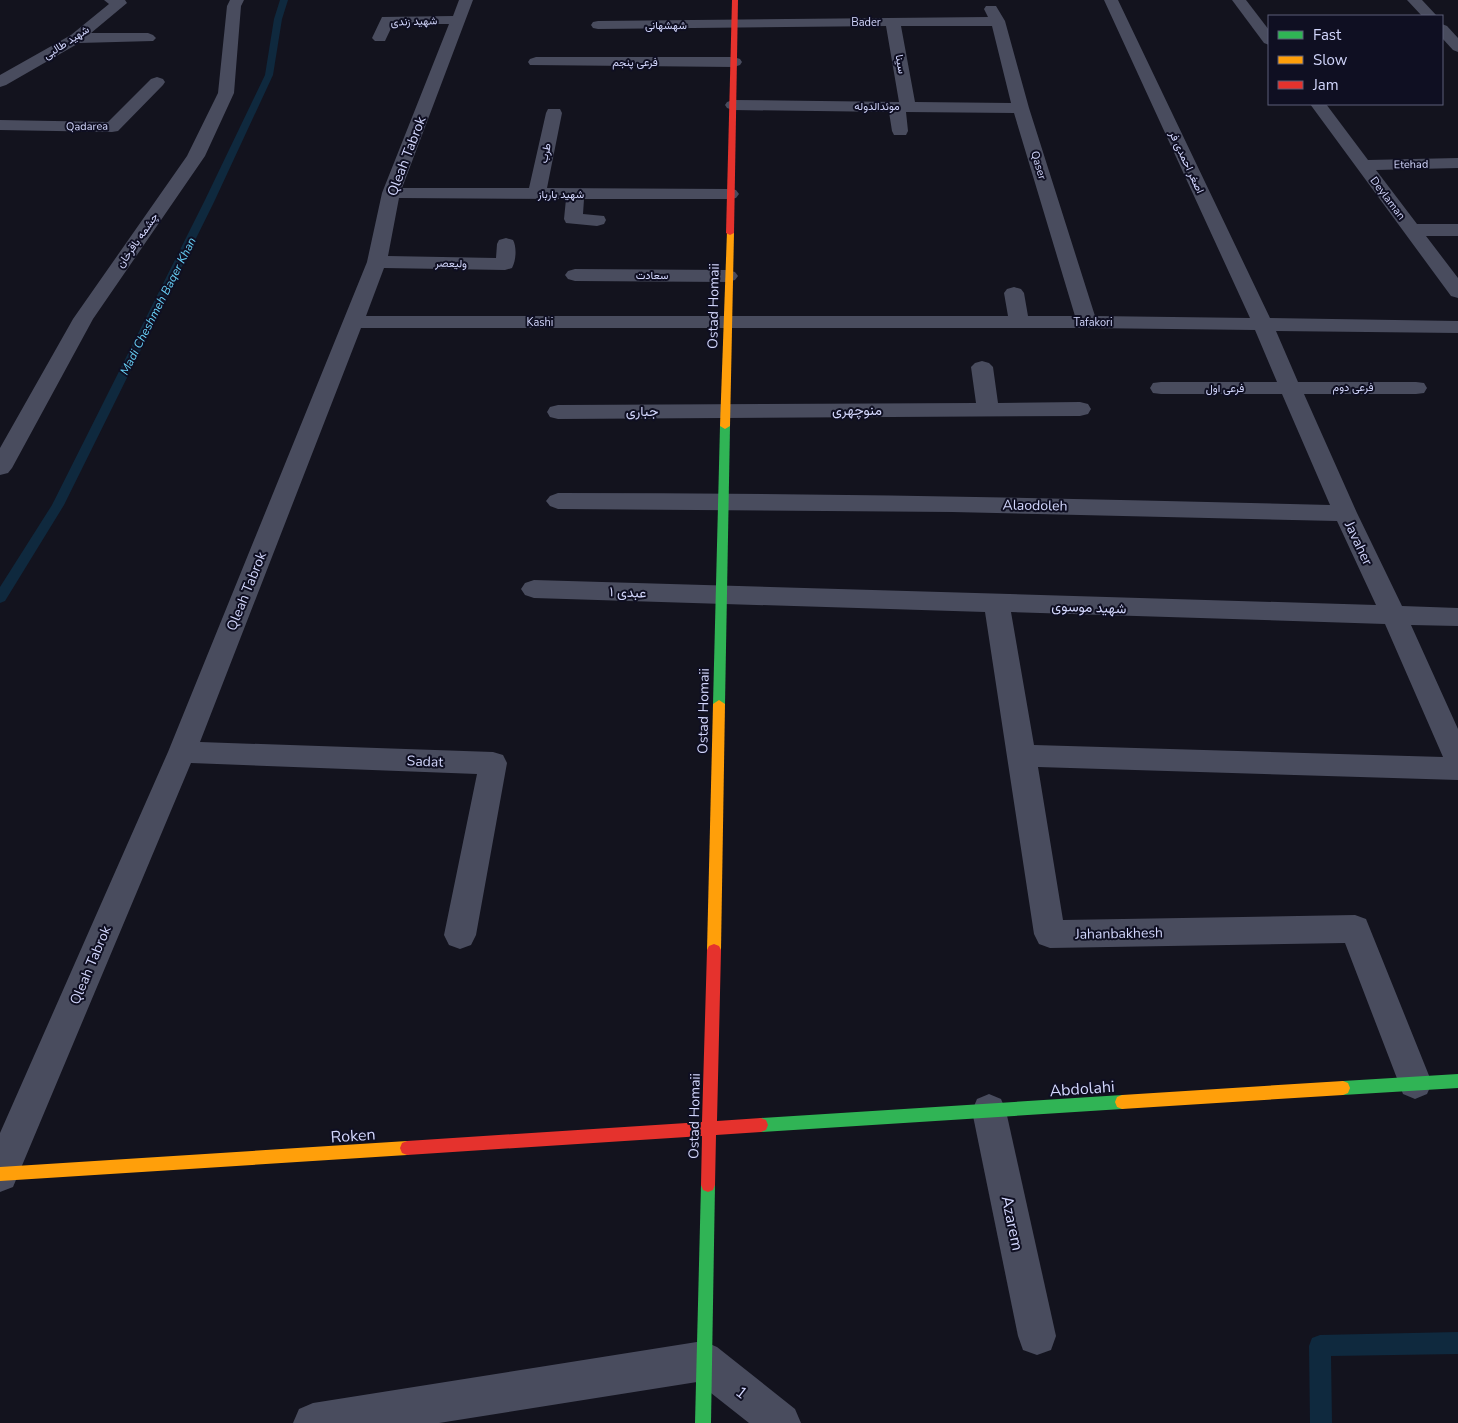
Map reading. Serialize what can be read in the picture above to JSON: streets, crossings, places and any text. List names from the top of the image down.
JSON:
{
  "streets": {
    "street": [
      "شهید زندی",
      "Bader",
      "شهشهانی",
      "شهید طالبی",
      "فرعی پنجم",
      "سینا",
      "موئدالدوله",
      "Qadarea",
      "طرب",
      "Qleah Tabrok",
      "اصغر احمدی فر",
      "Etehad",
      "Qaser",
      "شهید بارباز",
      "Deylaman",
      "چشمه باقرخان",
      "ولیعصر",
      "سعادت",
      "Ostad Homaii",
      "Kashi",
      "Tafakori",
      "فرعی دوم",
      "فرعی اول",
      "منوچهری",
      "جباری",
      "Alaodoleh",
      "Javaher",
      "عبدی ۱",
      "شهید موسوی",
      "Sadat",
      "Jahanbakhesh",
      "Abdolahi",
      "Roken",
      "Azarem",
      "1"
    ]
  },
  "crossings": [
    ["شهید زندی", "Qleah Tabrok"],
    ["Bader", "شهشهانی"],
    ["Bader", "سینا"],
    ["Bader", "Qaser"],
    ["Bader", "Ostad Homaii"],
    ["شهشهانی", "Ostad Homaii"],
    ["فرعی پنجم", "Ostad Homaii"],
    ["سینا", "موئدالدوله"],
    ["موئدالدوله", "Qaser"],
    ["موئدالدوله", "Ostad Homaii"],
    ["طرب", "شهید بارباز"],
    ["Qleah Tabrok", "شهید بارباز"],
    ["Qleah Tabrok", "ولیعصر"],
    ["Qleah Tabrok", "Kashi"],
    ["Qleah Tabrok", "Sadat"],
    ["Qleah Tabrok", "Roken"],
    ["اصغر احمدی فر", "Tafakori"],
    ["اصغر احمدی فر", "Javaher"],
    ["Etehad", "Deylaman"],
    ["Qaser", "Tafakori"],
    ["شهید بارباز", "Ostad Homaii"],
    ["سعادت", "Ostad Homaii"],
    ["Ostad Homaii", "Kashi"],
    ["Ostad Homaii", "Tafakori"],
    ["Ostad Homaii", "منوچهری"],
    ["Ostad Homaii", "جباری"],
    ["Ostad Homaii", "Alaodoleh"],
    ["Ostad Homaii", "عبدی ۱"],
    ["Ostad Homaii", "شهید موسوی"],
    ["Ostad Homaii", "Abdolahi"],
    ["Ostad Homaii", "Roken"],
    ["Ostad Homaii", "1"],
    ["Kashi", "Tafakori"],
    ["Tafakori", "Javaher"],
    ["فرعی دوم", "فرعی اول"],
    ["فرعی دوم", "Javaher"],
    ["فرعی اول", "Javaher"],
    ["منوچهری", "جباری"],
    ["Alaodoleh", "Javaher"],
    ["Javaher", "شهید موسوی"],
    ["عبدی ۱", "شهید موسوی"],
    ["شهید موسوی", "Jahanbakhesh"],
    ["Jahanbakhesh", "Abdolahi"],
    ["Abdolahi", "Roken"],
    ["Abdolahi", "Azarem"]
  ],
  "water": ["Madi Cheshmeh Baqer Khan"],
  "legend": ["Fast", "Slow", "Jam"]
}
